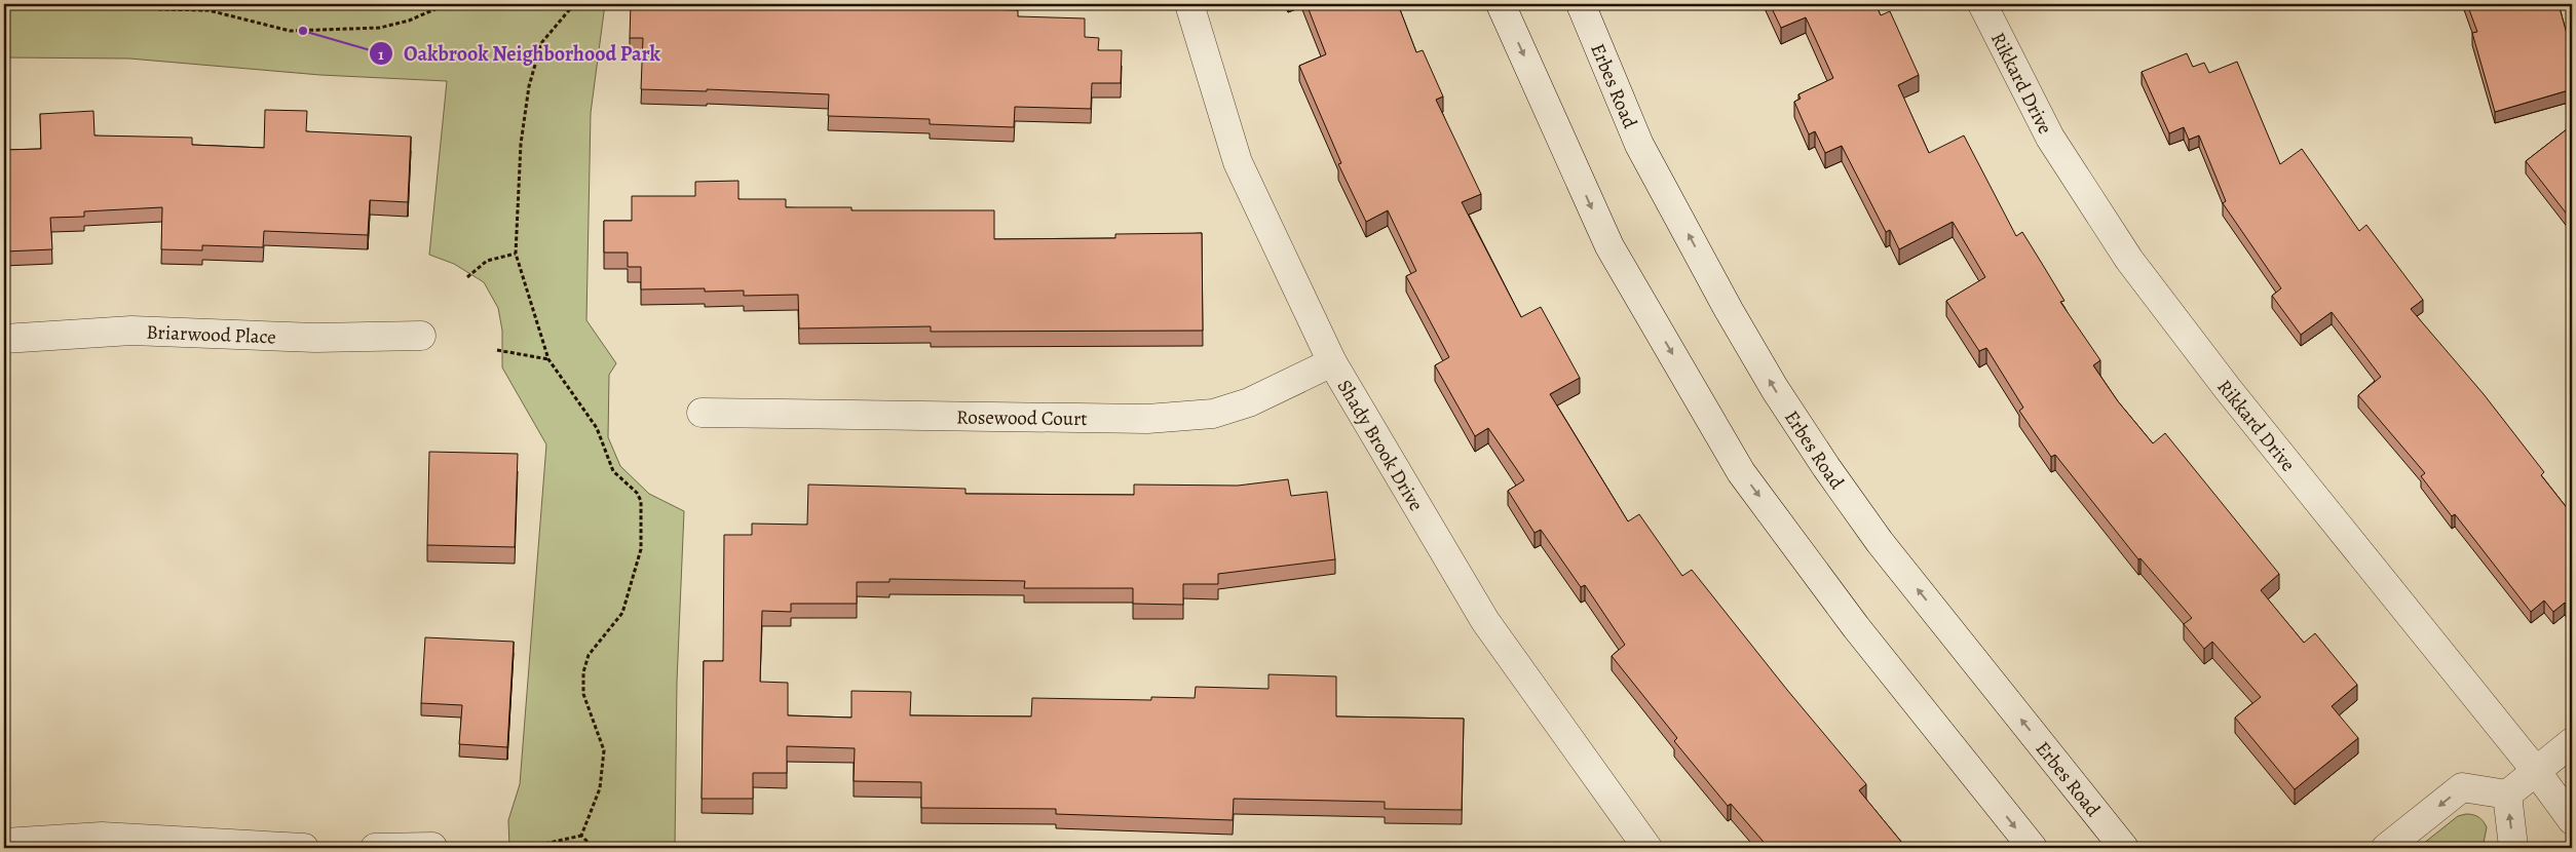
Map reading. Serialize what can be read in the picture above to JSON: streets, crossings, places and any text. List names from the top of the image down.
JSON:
{
  "streets": {
    "street": [
      "Rikkard Drive",
      "Erbes Road",
      "Briarwood Place",
      "Rosewood Court",
      "Shady Brook Drive"
    ]
  },
  "crossings": [
    ["Rosewood Court", "Shady Brook Drive"]
  ],
  "places": ["Oakbrook Neighborhood Park"]
}
